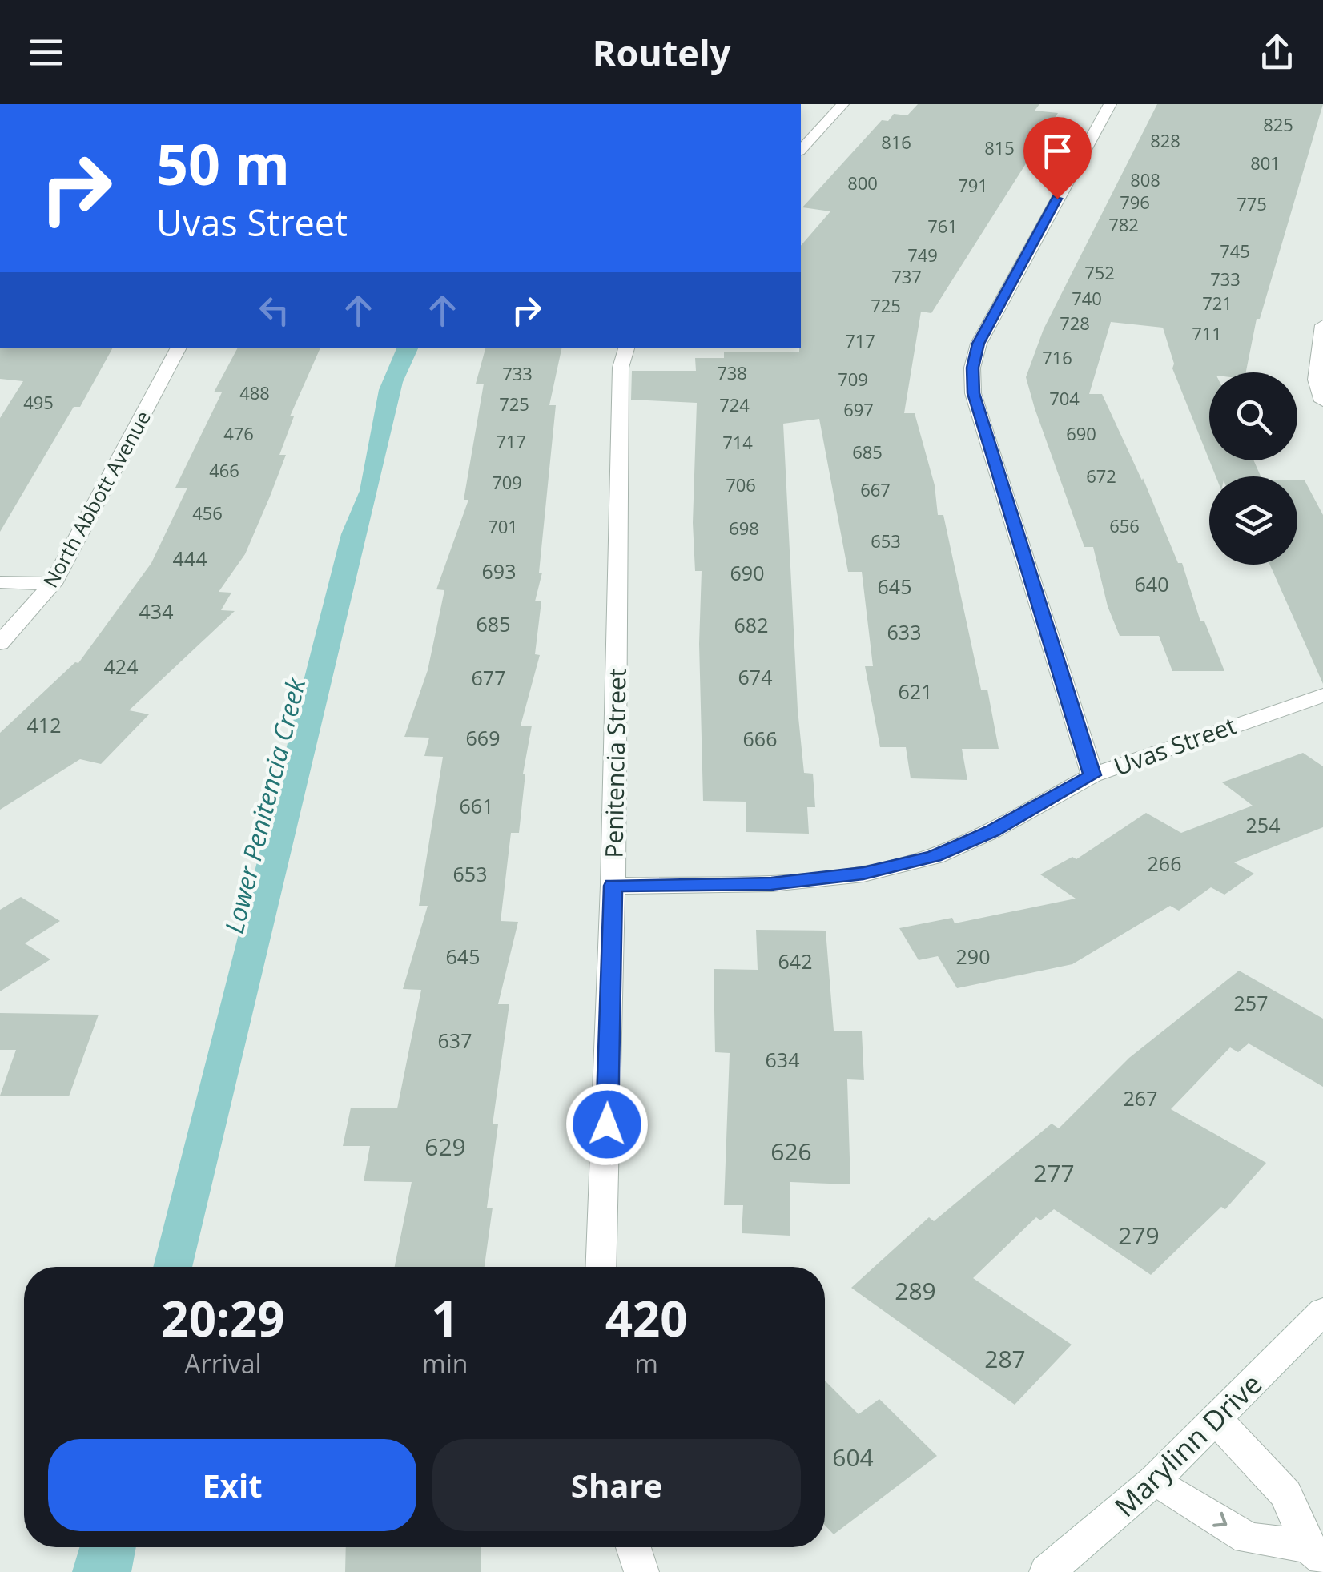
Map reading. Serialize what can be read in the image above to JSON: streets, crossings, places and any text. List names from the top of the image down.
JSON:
{
  "streets": {
    "street": [
      "North Abbott Avenue",
      "Uvas Street",
      "Penitencia Street",
      "Marylinn Drive"
    ]
  },
  "crossings": [
    ["Uvas Street", "Penitencia Street"]
  ],
  "water": ["Lower Penitencia Creek"],
  "house_numbers": [
    "825",
    "828",
    "816",
    "815",
    "801",
    "808",
    "800",
    "791",
    "796",
    "775",
    "782",
    "761",
    "745",
    "749",
    "752",
    "737",
    "733",
    "740",
    "721",
    "725",
    "728",
    "711",
    "717",
    "716",
    "738",
    "733",
    "709",
    "488",
    "704",
    "495",
    "725",
    "724",
    "697",
    "476",
    "690",
    "717",
    "714",
    "685",
    "466",
    "672",
    "709",
    "706",
    "667",
    "456",
    "656",
    "701",
    "698",
    "653",
    "444",
    "693",
    "690",
    "640",
    "645",
    "434",
    "685",
    "682",
    "633",
    "424",
    "674",
    "677",
    "621",
    "412",
    "669",
    "666",
    "661",
    "254",
    "266",
    "653",
    "645",
    "290",
    "642",
    "257",
    "637",
    "634",
    "267",
    "629",
    "626",
    "277",
    "279",
    "289",
    "287",
    "604"
  ],
  "page": {
    "header": "Routely",
    "turn": ["50 m", "Uvas Street"],
    "eta": [
      "20:29",
      "Arrival",
      "1",
      "min",
      "420",
      "m"
    ],
    "buttons": ["Exit", "Share"]
  }
}
